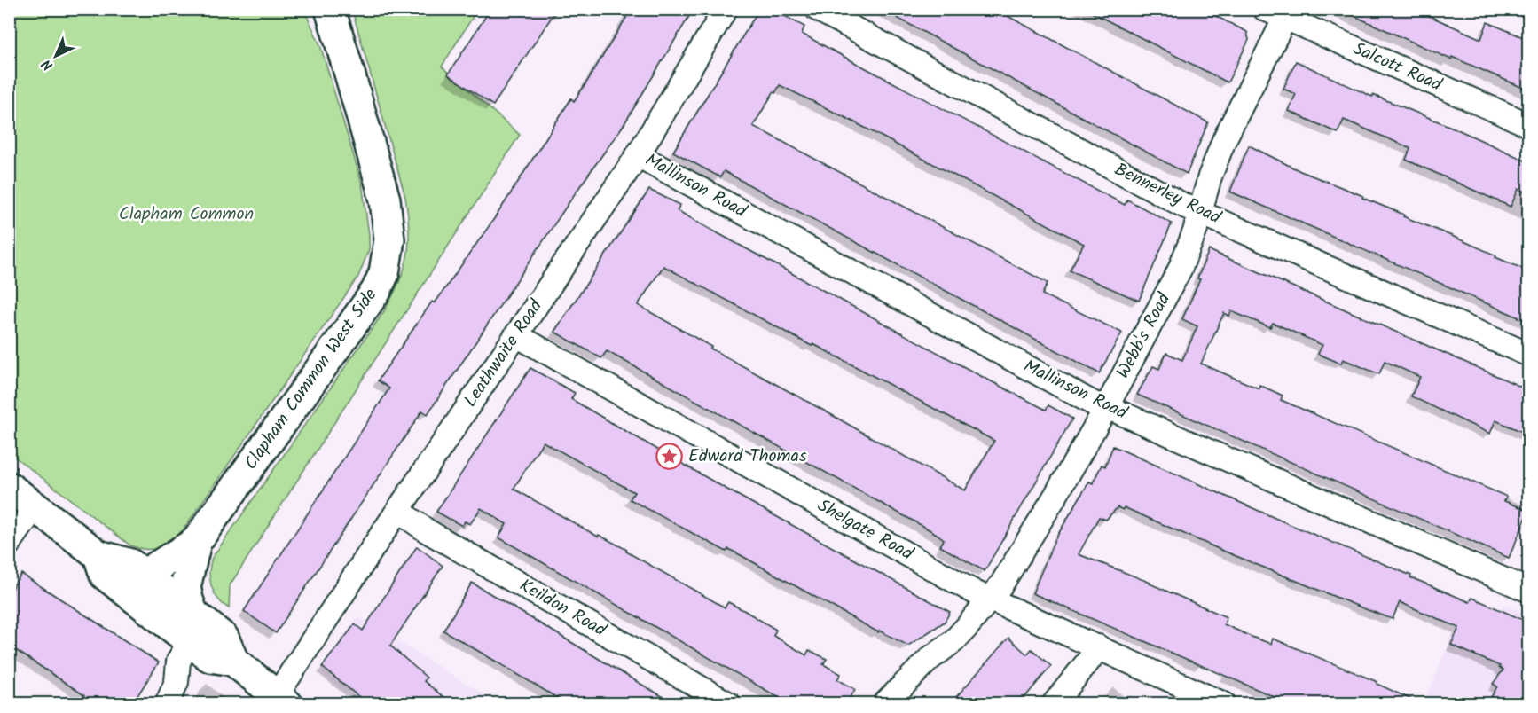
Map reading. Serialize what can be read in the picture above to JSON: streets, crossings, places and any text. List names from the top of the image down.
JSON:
{
  "streets": {
    "highway": ["Clapham Common West Side"],
    "street": [
      "Salcott Road",
      "Mallinson Road",
      "Bennerley Road",
      "Webb's Road",
      "Leathwaite Road",
      "Shelgate Road",
      "Keildon Road"
    ]
  },
  "crossings": [
    ["Salcott Road", "Webb's Road"],
    ["Mallinson Road", "Webb's Road"],
    ["Mallinson Road", "Leathwaite Road"],
    ["Bennerley Road", "Webb's Road"],
    ["Webb's Road", "Shelgate Road"],
    ["Leathwaite Road", "Shelgate Road"],
    ["Leathwaite Road", "Keildon Road"]
  ],
  "parks": ["Clapham Common"],
  "places": {
    "place": ["Edward Thomas"]
  },
  "north": "bottom left"
}
